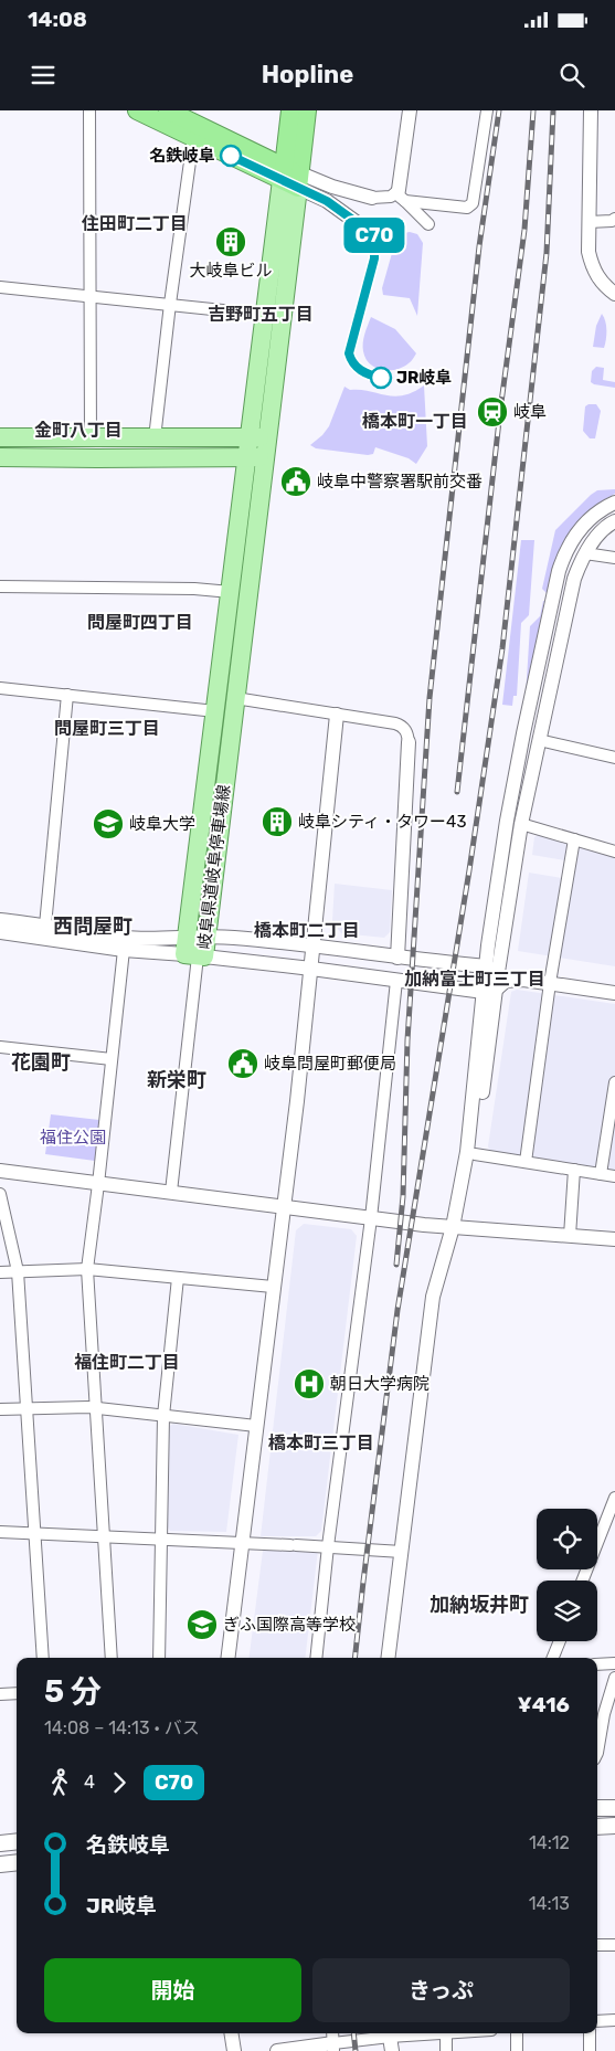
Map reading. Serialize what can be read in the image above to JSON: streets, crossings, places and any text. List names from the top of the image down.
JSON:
{
  "streets": {
    "main road": ["岐阜県道岐阜停車場線"]
  },
  "districts": [
    "住田町二丁目",
    "吉野町五丁目",
    "橋本町一丁目",
    "金町八丁目",
    "問屋町四丁目",
    "問屋町三丁目",
    "西問屋町",
    "橋本町二丁目",
    "加納富士町三丁目",
    "花園町",
    "新栄町",
    "福住町二丁目",
    "橋本町三丁目",
    "加納坂井町"
  ],
  "parks": ["福住公園"],
  "places": {
    "other": ["名鉄岐阜", "JR岐阜"],
    "building": ["大岐阜ビル", "岐阜シティ・タワー43"],
    "station": ["岐阜"],
    "public building": ["岐阜中警察署駅前交番", "岐阜問屋町郵便局"],
    "school or university": ["岐阜大学", "ぎふ国際高等学校"],
    "hospital": ["朝日大学病院"]
  },
  "lines": ["bus line C70"],
  "page": {
    "status": "14:08",
    "header": "Hopline",
    "on_map": "C70",
    "heading": ["5 分", "14:08 – 14:13 · バス", "¥416"],
    "legs": ["4", "C70"],
    "list": [
      {
        "name": "名鉄岐阜",
        "value": "14:12"
      },
      {
        "name": "JR岐阜",
        "value": "14:13"
      }
    ],
    "buttons": ["開始", "きっぷ"]
  }
}
